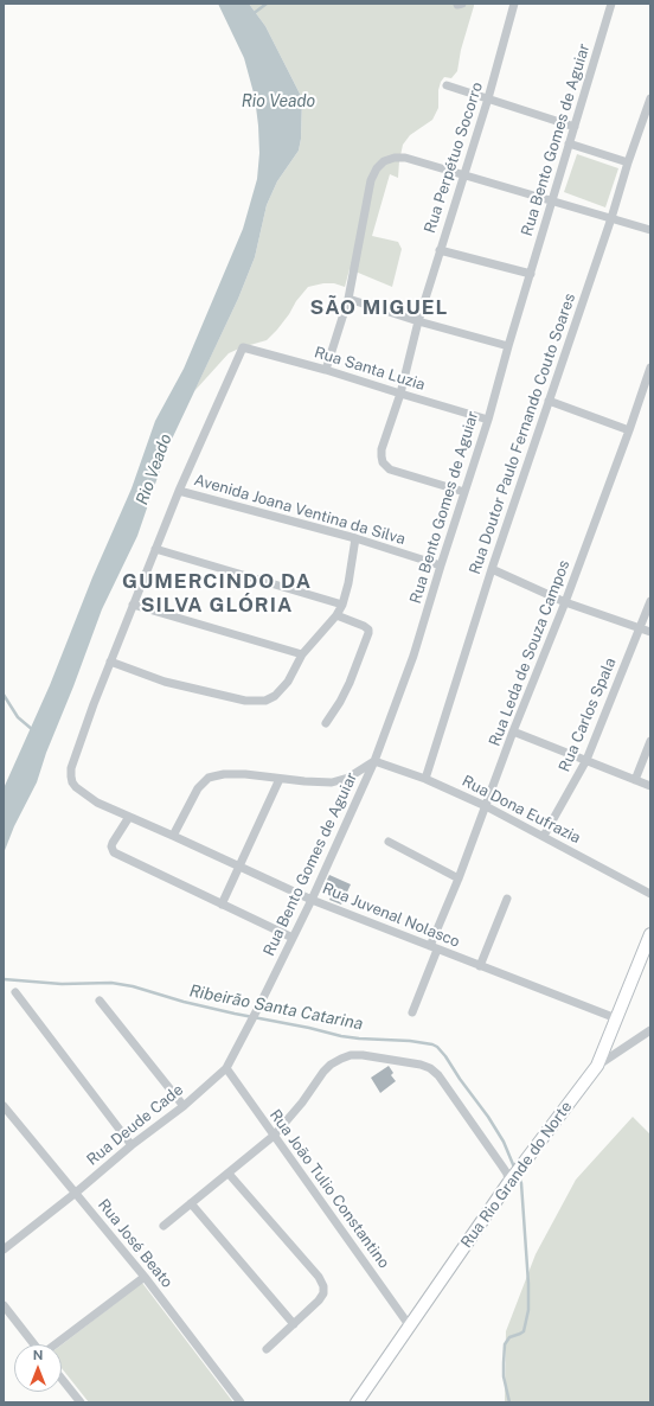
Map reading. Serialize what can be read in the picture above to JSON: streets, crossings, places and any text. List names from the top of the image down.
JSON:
{
  "streets": {
    "main road": ["Rua Rio Grande do Norte"],
    "street": [
      "Rua Bento Gomes de Aguiar",
      "Rua Perpétuo Socorro",
      "Rua Santa Luzia",
      "Rua Doutor Paulo Fernando Couto Soares",
      "Avenida Joana Ventina da Silva",
      "Rua Leda de Souza Campos",
      "Rua Carlos Spala",
      "Rua Dona Eufrazia",
      "Rua Juvenal Nolasco",
      "Rua Deude Cade",
      "Rua João Tulio Constantino",
      "Rua José Beato"
    ]
  },
  "crossings": [
    ["Rua Bento Gomes de Aguiar", "Rua Perpétuo Socorro"],
    ["Rua Bento Gomes de Aguiar", "Rua Santa Luzia"],
    ["Rua Bento Gomes de Aguiar", "Avenida Joana Ventina da Silva"],
    ["Rua Bento Gomes de Aguiar", "Rua Dona Eufrazia"],
    ["Rua Bento Gomes de Aguiar", "Rua Juvenal Nolasco"],
    ["Rua Bento Gomes de Aguiar", "Rua Deude Cade"],
    ["Rua Perpétuo Socorro", "Rua Santa Luzia"],
    ["Rua Santa Luzia", "Avenida Joana Ventina da Silva"],
    ["Rua Doutor Paulo Fernando Couto Soares", "Rua Dona Eufrazia"],
    ["Rua Leda de Souza Campos", "Rua Dona Eufrazia"],
    ["Rua Leda de Souza Campos", "Rua Juvenal Nolasco"],
    ["Rua Carlos Spala", "Rua Dona Eufrazia"],
    ["Rua Juvenal Nolasco", "Rua Rio Grande do Norte"],
    ["Rua Deude Cade", "Rua João Tulio Constantino"],
    ["Rua Deude Cade", "Rua José Beato"],
    ["Rua Rio Grande do Norte", "Rua João Tulio Constantino"]
  ],
  "districts": ["SÃO MIGUEL", "GUMERCINDO DA SILVA GLÓRIA"],
  "water": ["Rio Veado", "Ribeirão Santa Catarina"],
  "north": "top"
}
